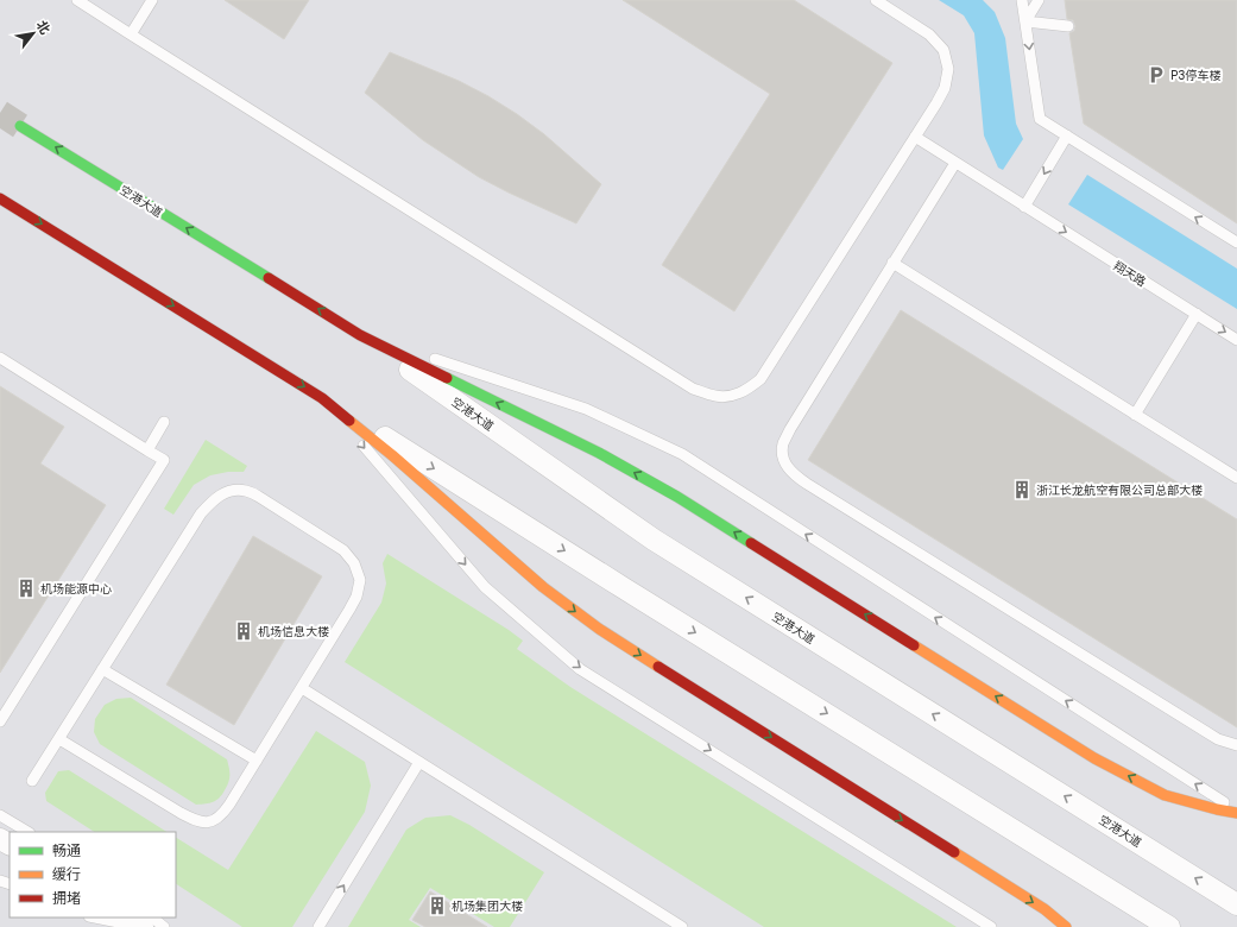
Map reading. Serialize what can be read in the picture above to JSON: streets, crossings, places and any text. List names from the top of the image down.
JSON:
{
  "streets": {
    "main road": ["空港大道"],
    "lane": ["翔天路"]
  },
  "places": {
    "parking": ["P3停车楼"],
    "building": [
      "浙江长龙航空有限公司总部大楼",
      "机场能源中心",
      "机场信息大楼",
      "机场集团大楼"
    ]
  },
  "legend": ["畅通", "缓行", "拥堵"],
  "north": "top right"
}
